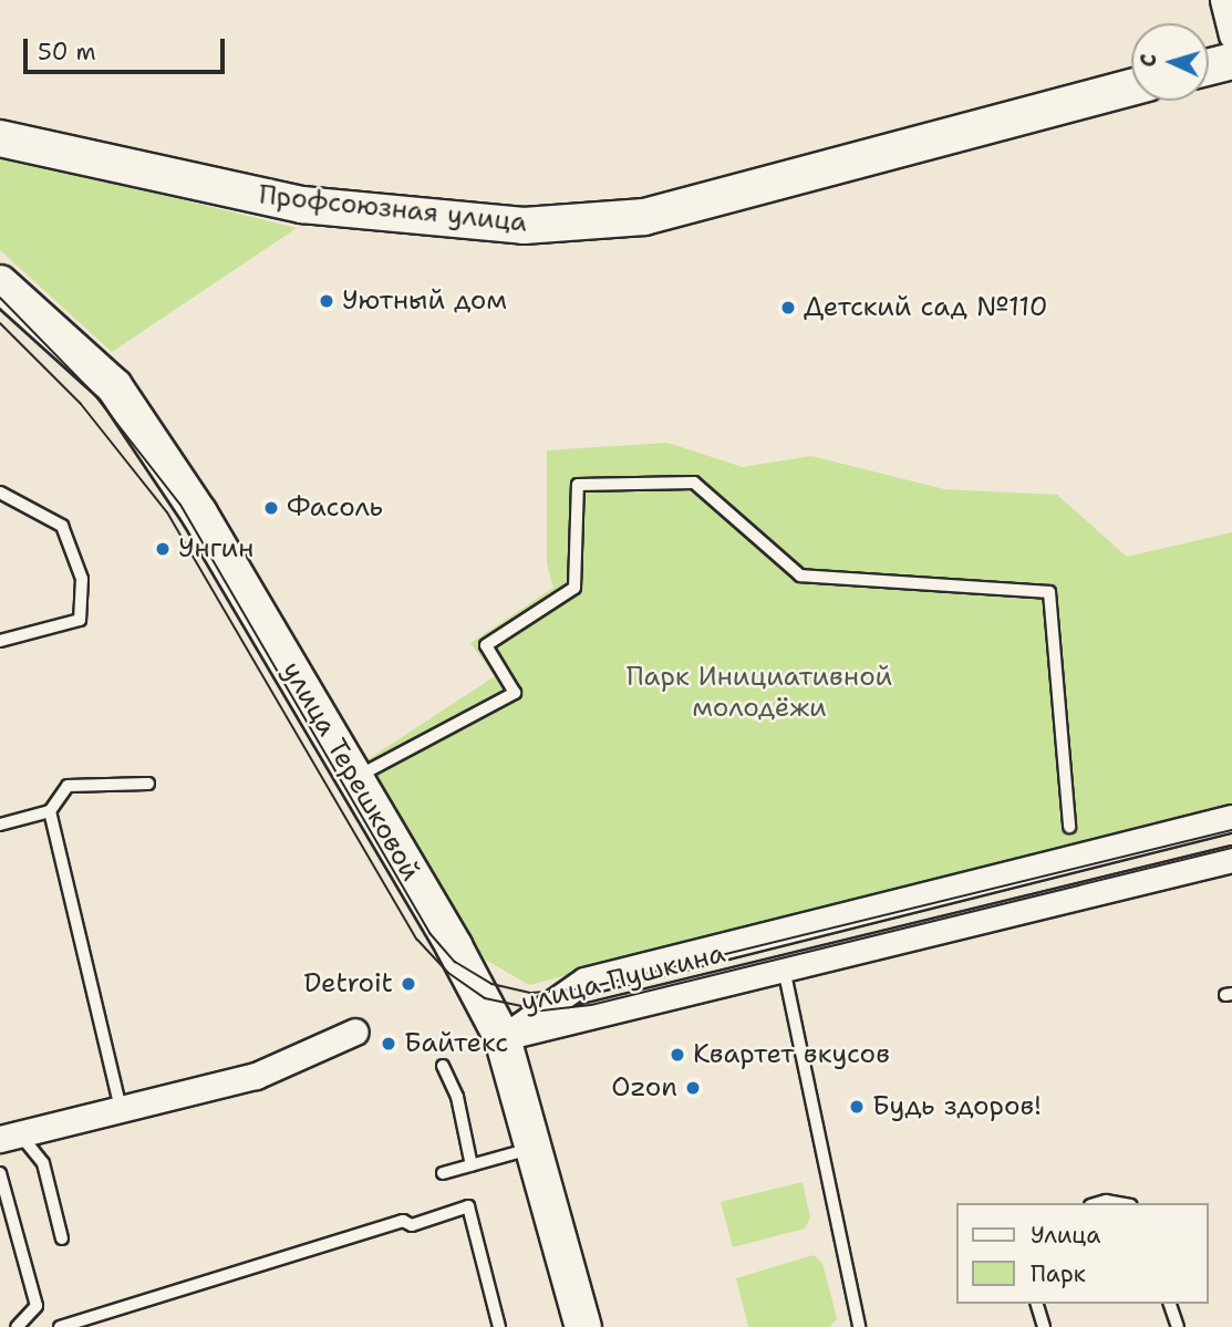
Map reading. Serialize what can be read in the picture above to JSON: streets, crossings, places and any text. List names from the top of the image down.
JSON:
{
  "streets": {
    "street": ["Профсоюзная улица", "улица Терешковой", "улица Пушкина"]
  },
  "crossings": [
    ["улица Терешковой", "улица Пушкина"]
  ],
  "parks": ["Парк Инициативной молодёжи"],
  "places": [
    "Уютный дом",
    "Детский сад №110",
    "Фасоль",
    "Унгин",
    "Detroit",
    "Байтекс",
    "Квартет вкусов",
    "Ozon",
    "Будь здоров!"
  ],
  "legend": ["Улица", "Парк"],
  "scale_bar": "50 m",
  "north": "left"
}
